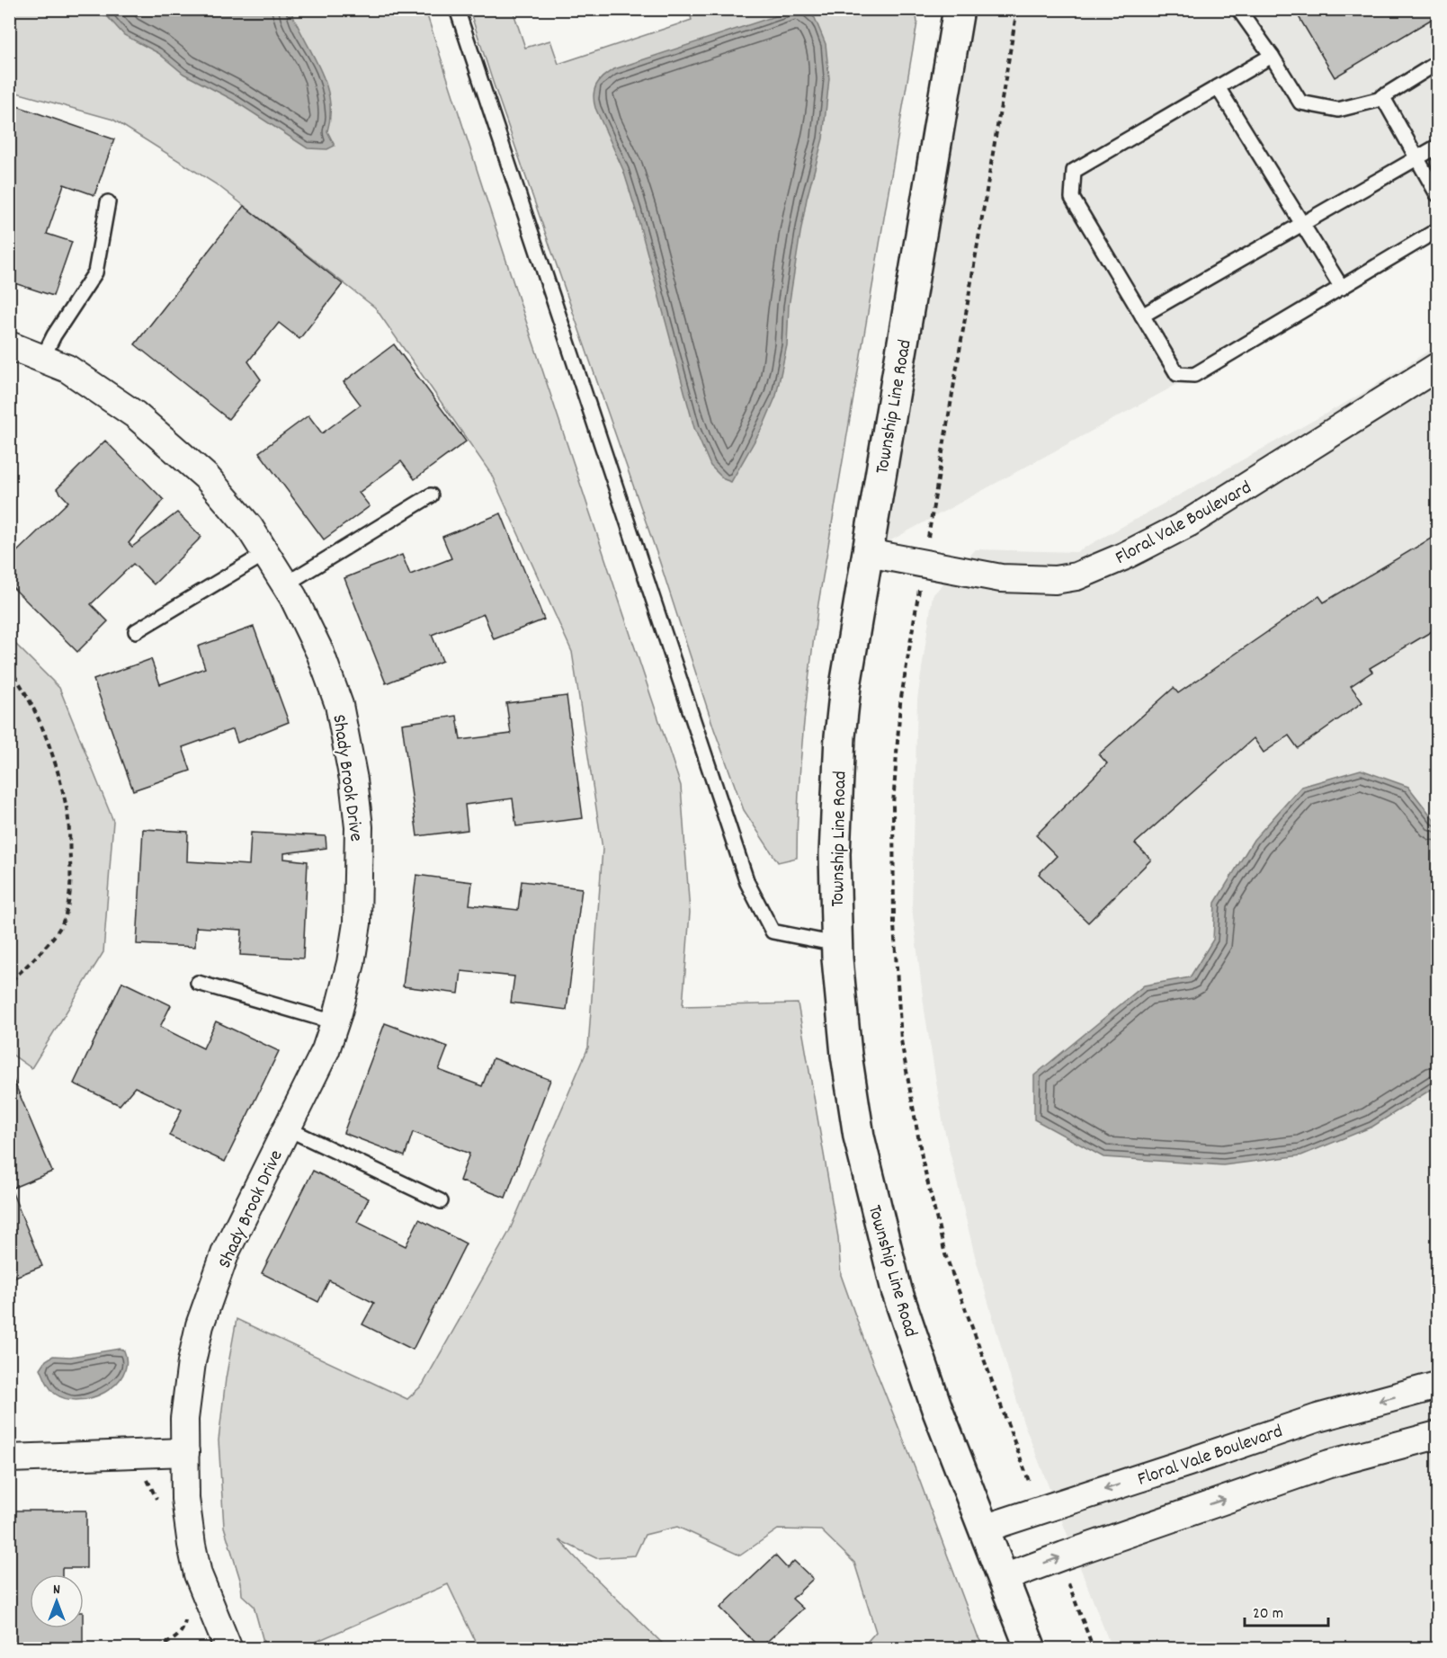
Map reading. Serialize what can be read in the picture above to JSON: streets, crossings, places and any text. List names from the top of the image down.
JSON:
{
  "streets": {
    "street": ["Township Line Road", "Floral Vale Boulevard", "Shady Brook Drive"]
  },
  "crossings": [
    ["Township Line Road", "Floral Vale Boulevard"]
  ],
  "scale_bar": "20 m",
  "north": "top"
}
